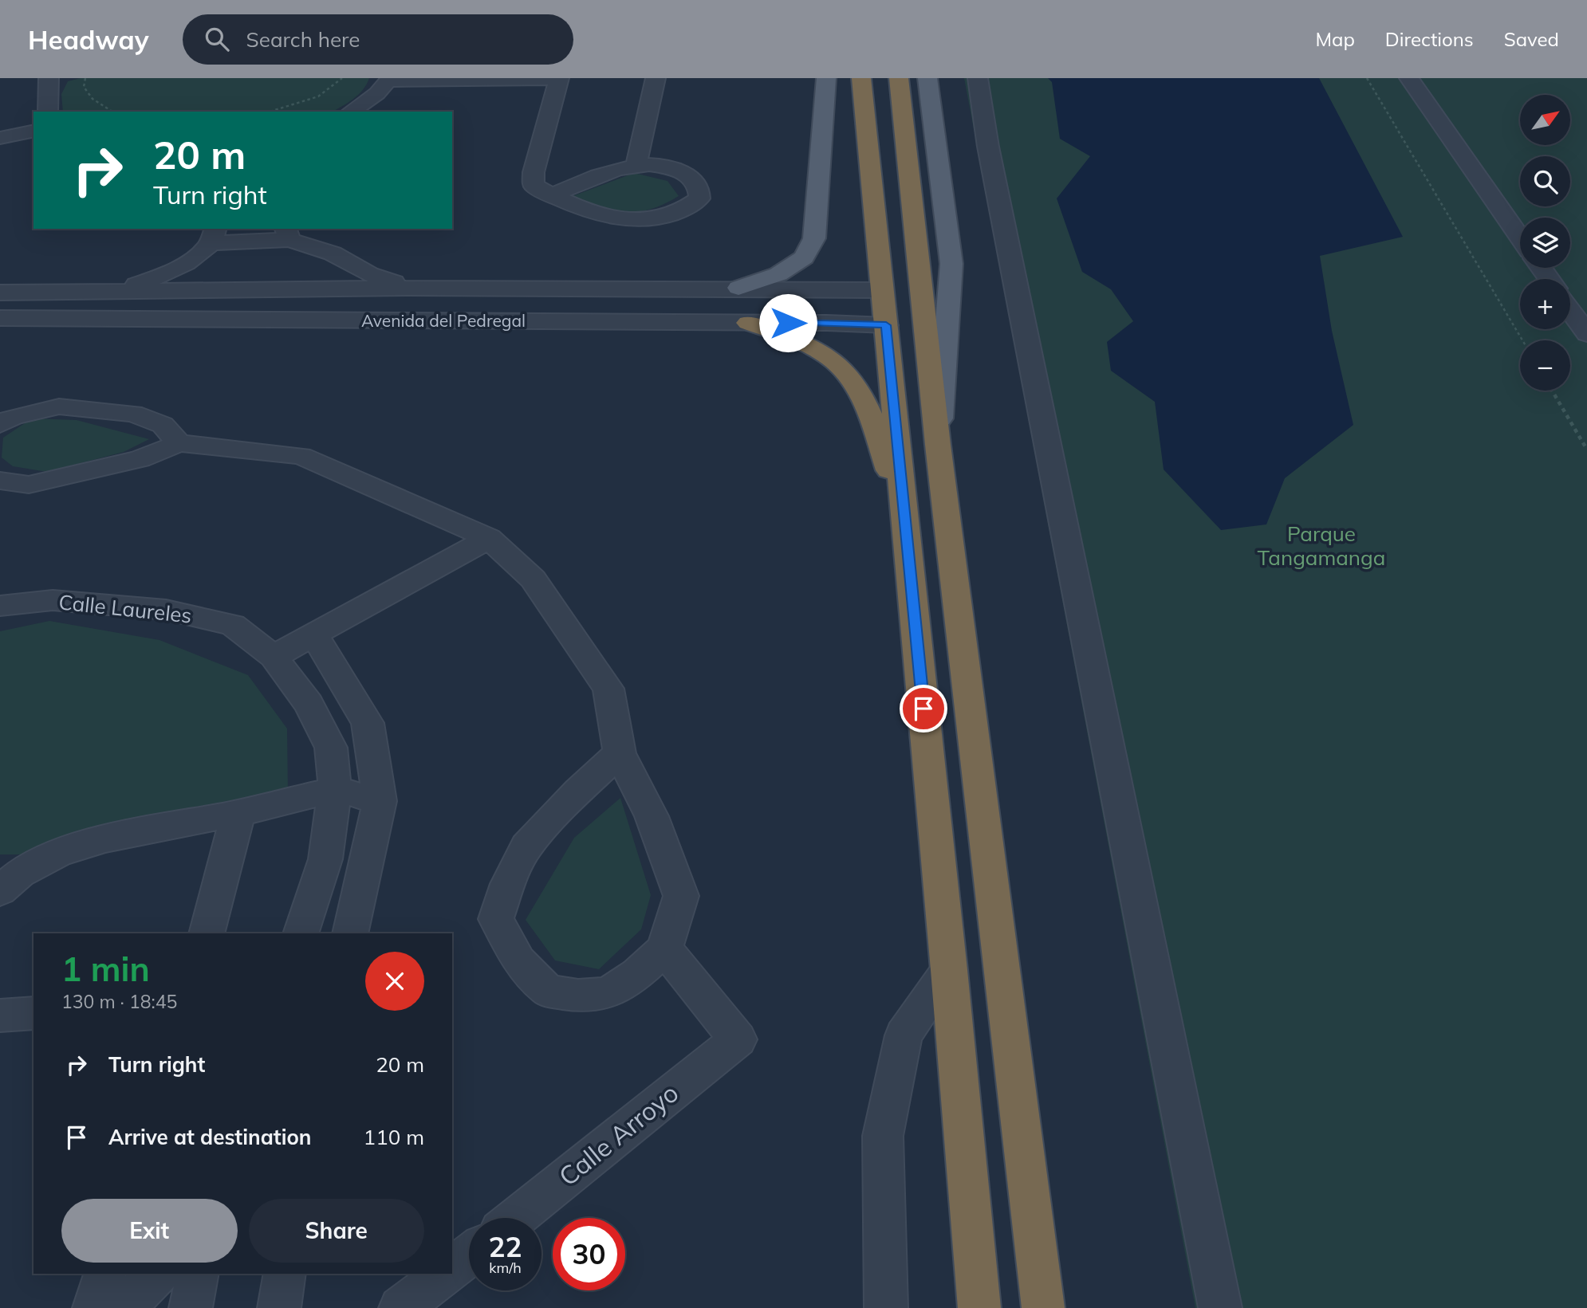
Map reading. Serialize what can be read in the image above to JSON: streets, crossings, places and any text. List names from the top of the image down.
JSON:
{
  "streets": {
    "street": ["Avenida del Pedregal", "Calle Laureles", "Calle Arroyo"]
  },
  "parks": ["Parque Tangamanga"],
  "north": "top right",
  "page": {
    "header": "Headway",
    "search": "Search here",
    "nav": ["Map", "Directions", "Saved"],
    "map_buttons": ["+", "−"],
    "turn": ["20 m", "Turn right"],
    "heading": ["1 min", "130 m · 18:45"],
    "list": [
      {
        "name": "Turn right",
        "value": "20 m"
      },
      {
        "name": "Arrive at destination",
        "value": "110 m"
      }
    ],
    "buttons": ["Exit", "Share"],
    "speed": "22 km/h",
    "limit": "30"
  }
}
